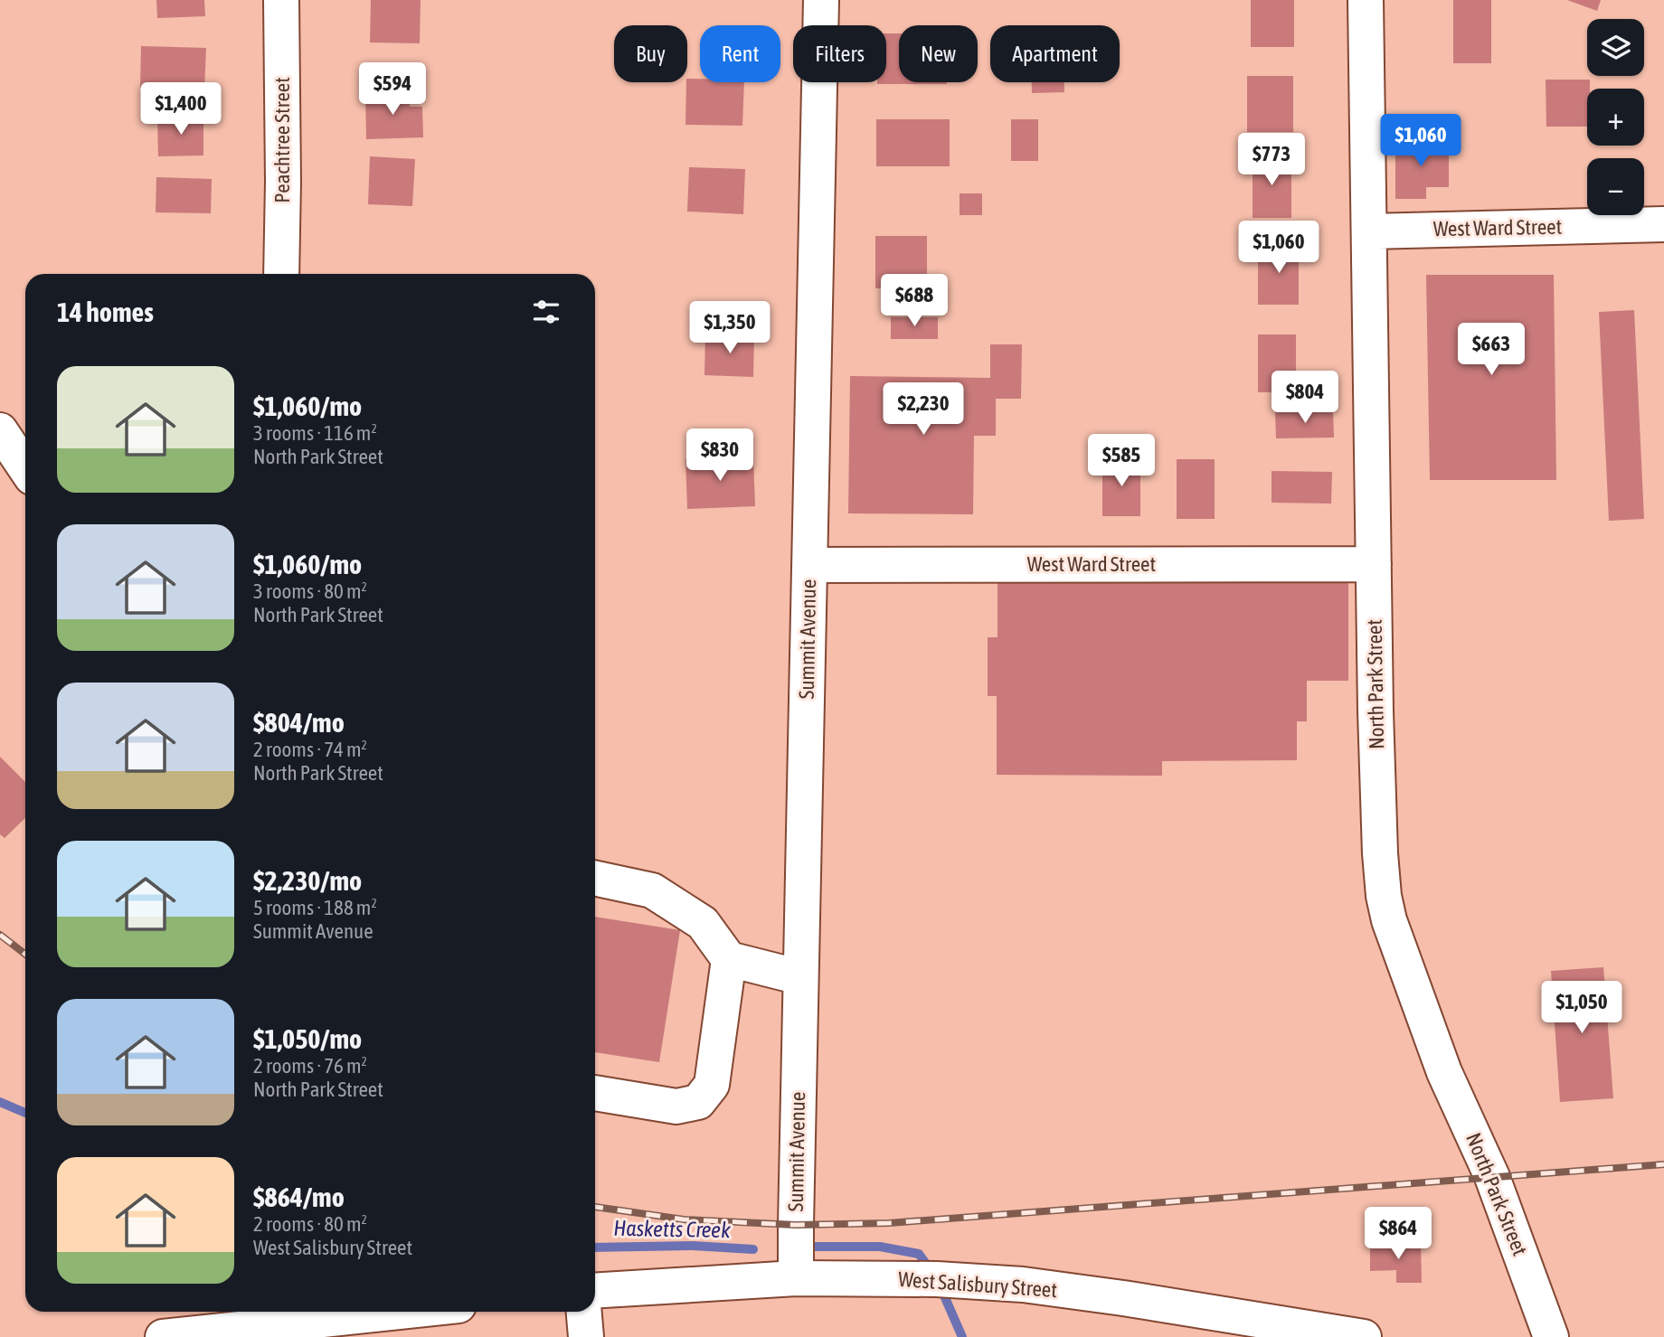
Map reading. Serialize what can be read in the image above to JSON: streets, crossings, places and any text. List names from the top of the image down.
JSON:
{
  "streets": {
    "street": [
      "Peachtree Street",
      "West Ward Street",
      "Summit Avenue",
      "North Park Street",
      "West Salisbury Street"
    ]
  },
  "crossings": [
    ["West Ward Street", "Summit Avenue"],
    ["West Ward Street", "North Park Street"],
    ["Summit Avenue", "West Salisbury Street"]
  ],
  "water": ["Hasketts Creek"],
  "page": {
    "map_buttons": ["+", "−"],
    "chip": [
      "Buy",
      "Rent",
      "Filters",
      "New",
      "Apartment"
    ],
    "price": [
      "$594",
      "$1,400",
      "$1,060",
      "$773",
      "$1,060",
      "$688",
      "$1,350",
      "$663",
      "$804",
      "$2,230",
      "$830",
      "$585",
      "$1,050",
      "$864"
    ],
    "heading": "14 homes",
    "list": [
      {
        "name": "$1,060/mo",
        "note": "3 rooms · 116 m² · North Park Street"
      },
      {
        "name": "$1,060/mo",
        "note": "3 rooms · 80 m² · North Park Street"
      },
      {
        "name": "$804/mo",
        "note": "2 rooms · 74 m² · North Park Street"
      },
      {
        "name": "$2,230/mo",
        "note": "5 rooms · 188 m² · Summit Avenue"
      },
      {
        "name": "$1,050/mo",
        "note": "2 rooms · 76 m² · North Park Street"
      },
      {
        "name": "$864/mo",
        "note": "2 rooms · 80 m² · West Salisbury Street"
      }
    ]
  }
}
